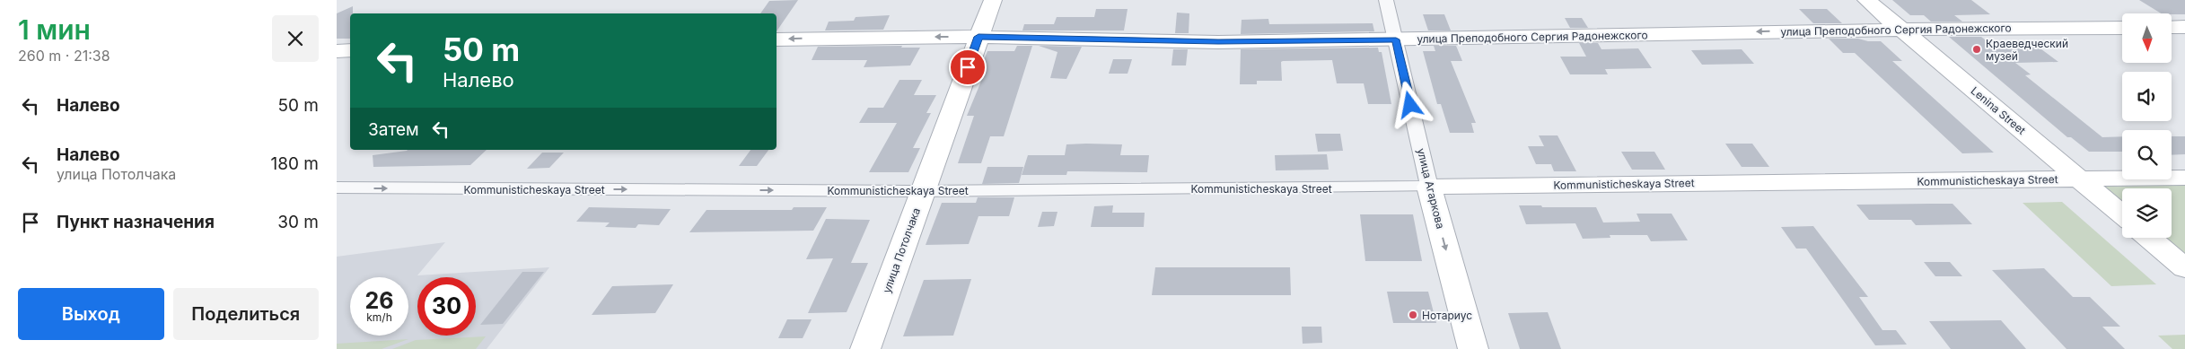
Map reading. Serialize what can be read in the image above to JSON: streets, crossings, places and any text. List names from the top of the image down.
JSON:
{
  "streets": {
    "street": [
      "улица Преподобного Сергия Радонежского",
      "Lenina Street",
      "Kommunisticheskaya Street",
      "улица Агаркова",
      "улица Потолчака"
    ]
  },
  "crossings": [
    ["улица Преподобного Сергия Радонежского", "Lenina Street"],
    ["улица Преподобного Сергия Радонежского", "улица Агаркова"],
    ["улица Преподобного Сергия Радонежского", "улица Потолчака"],
    ["Lenina Street", "Kommunisticheskaya Street"],
    ["Kommunisticheskaya Street", "улица Агаркова"],
    ["Kommunisticheskaya Street", "улица Потолчака"]
  ],
  "one_way": ["улица Преподобного Сергия Радонежского", "улица Агаркова"],
  "places": ["Краеведческий музей", "Нотариус"],
  "north": "bottom",
  "page": {
    "heading": ["1 мин", "260 m · 21:38"],
    "turn": ["50 m", "Налево"],
    "list": [
      {
        "name": "Налево",
        "value": "50 m"
      },
      {
        "name": "Налево",
        "note": "улица Потолчака",
        "value": "180 m"
      },
      {
        "name": "Пункт назначения",
        "value": "30 m"
      }
    ],
    "then": "Затем",
    "speed": "26 km/h",
    "limit": "30",
    "buttons": ["Выход", "Поделиться"]
  }
}
